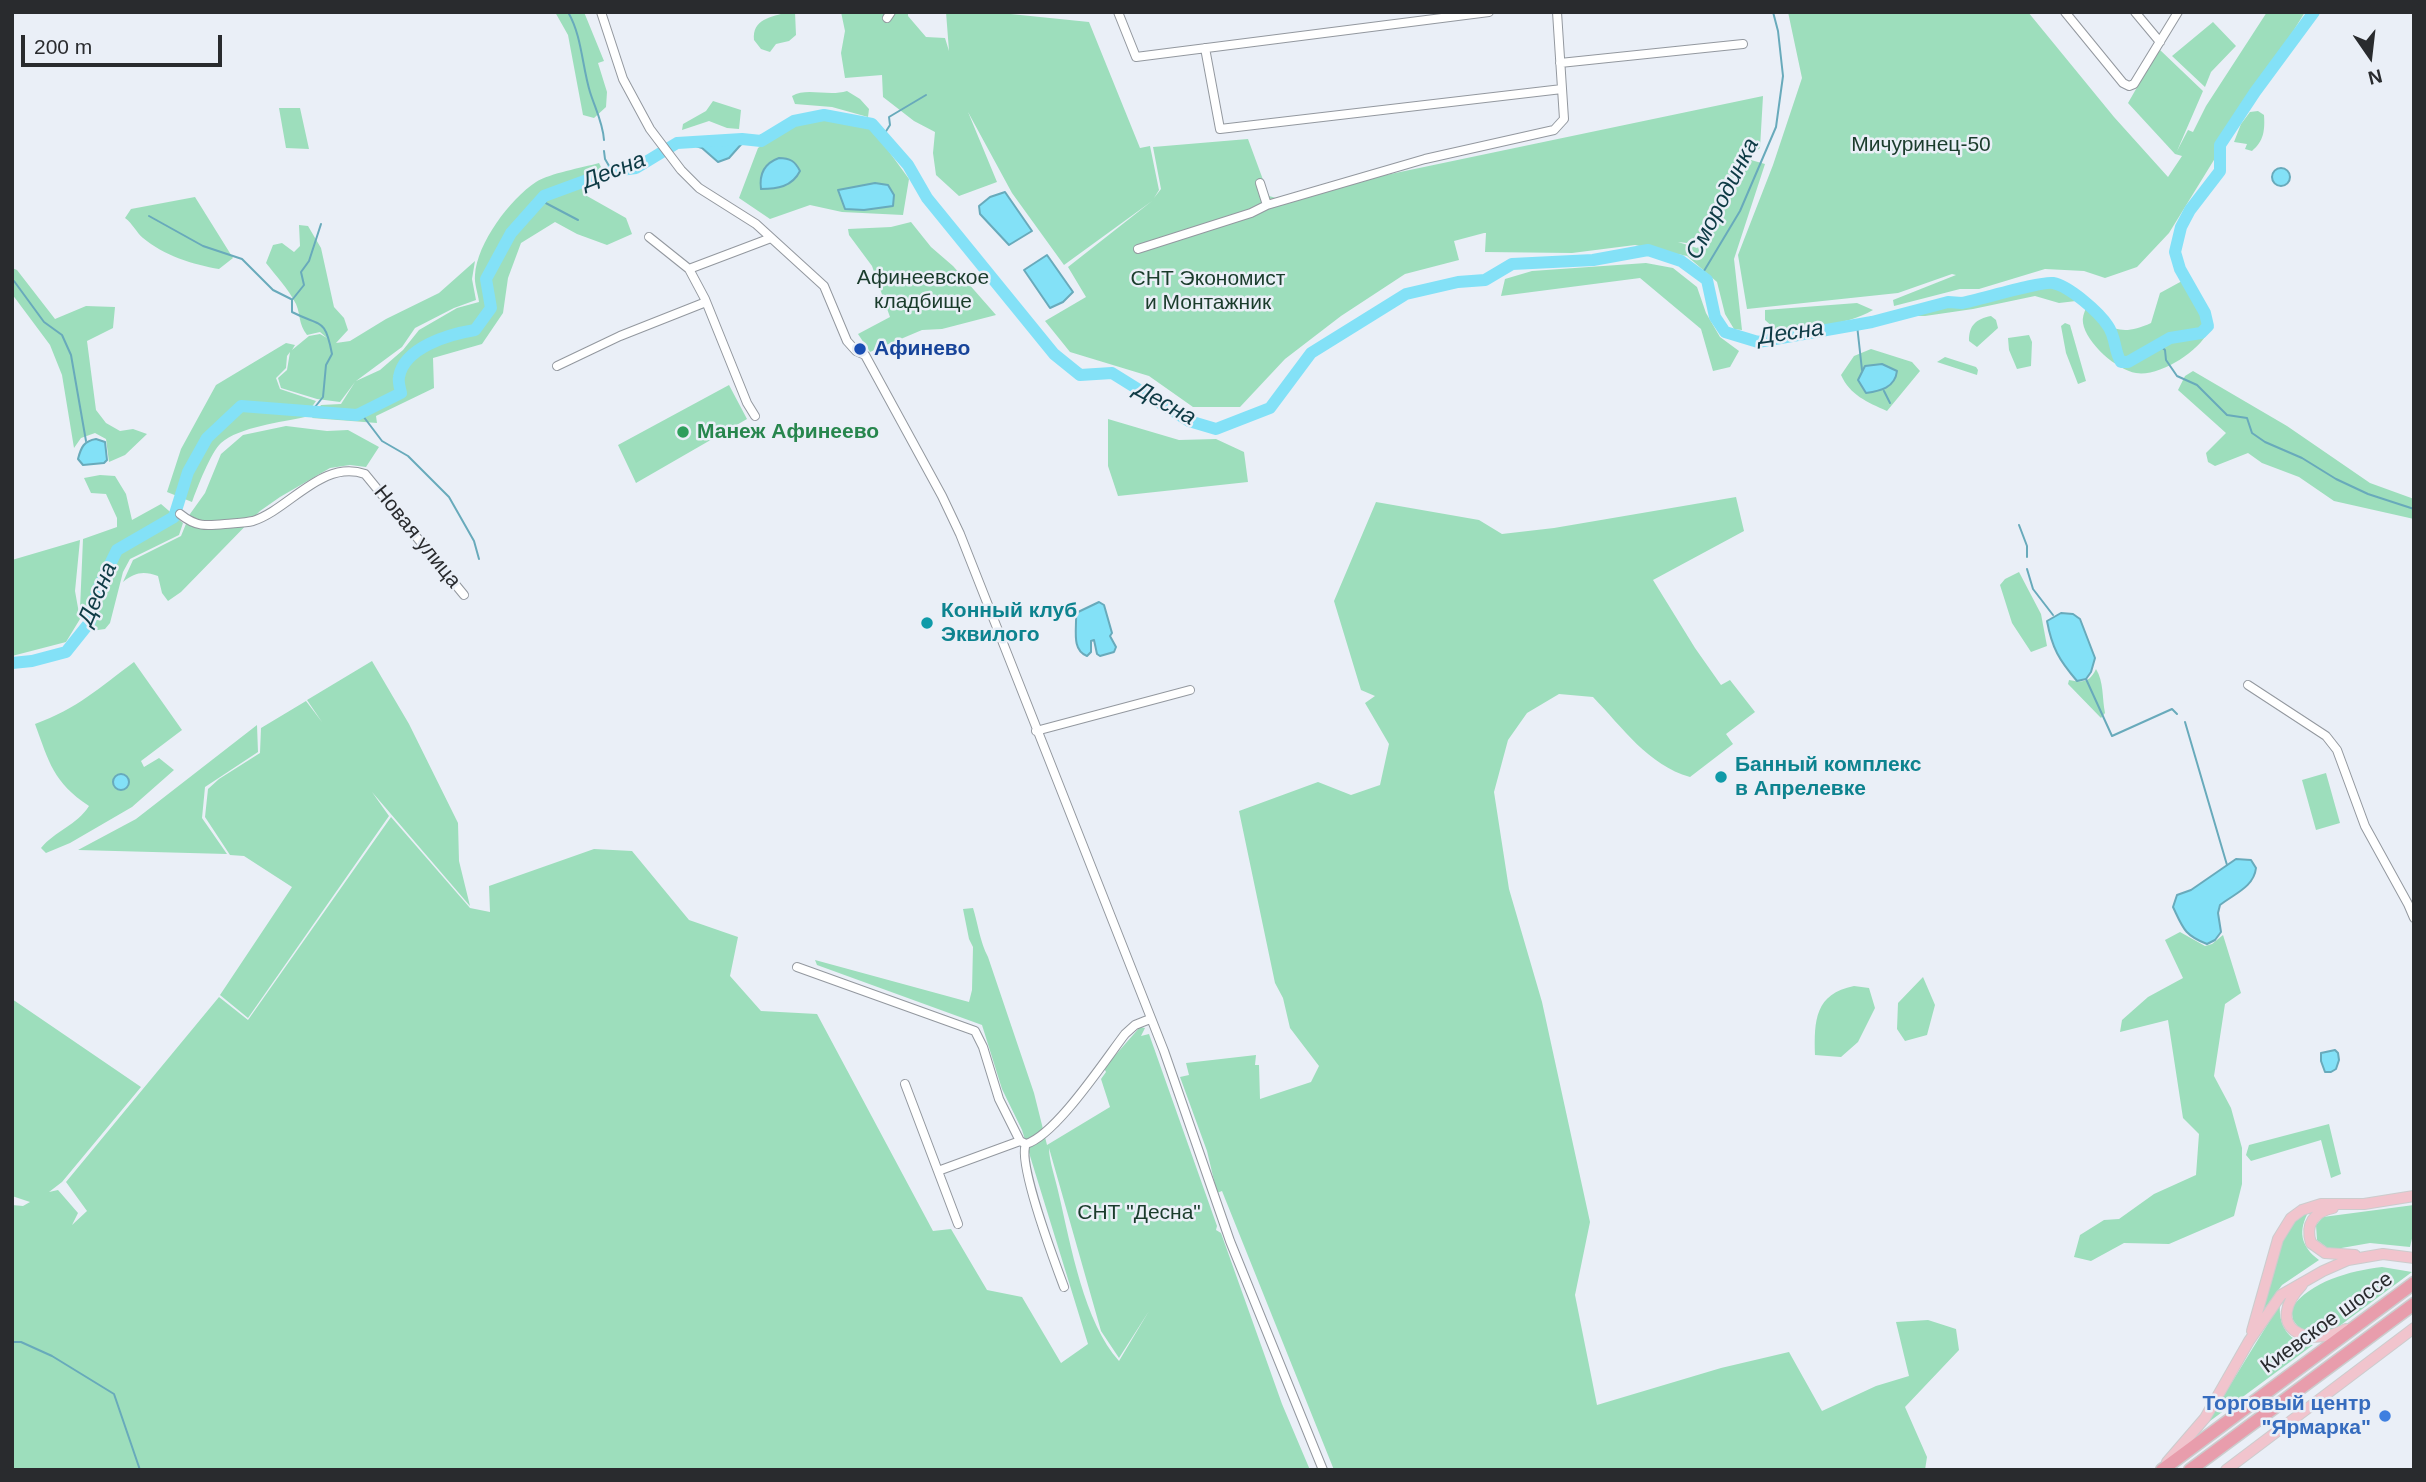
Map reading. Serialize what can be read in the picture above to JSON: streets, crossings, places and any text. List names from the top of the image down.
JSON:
{
  "streets": {
    "highway": ["Киевское шоссе"],
    "street": ["Новая улица"]
  },
  "water": ["Десна", "Смородинка"],
  "parks": [
    "Мичуринец-50",
    "Афинеевское кладбище",
    "СНТ Экономист и Монтажник",
    "СНТ \"Десна\""
  ],
  "places": [
    "Афинево",
    "Манеж Афинеево",
    "Конный клуб Эквилого",
    "Банный комплекс в Апрелевке",
    "Торговый центр \"Ярмарка\""
  ],
  "scale_bar": "200 m",
  "north": "bottom"
}
